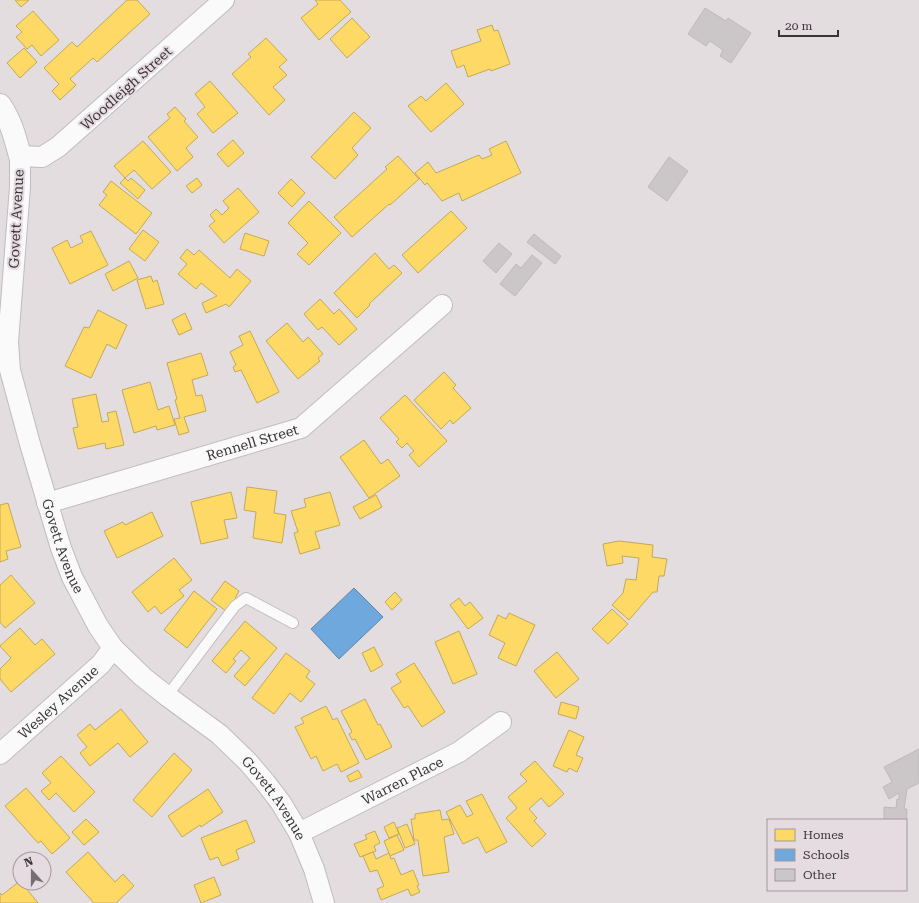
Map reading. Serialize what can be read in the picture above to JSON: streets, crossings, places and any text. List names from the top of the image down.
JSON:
{
  "streets": {
    "street": [
      "Woodleigh Street",
      "Govett Avenue",
      "Rennell Street",
      "Wesley Avenue",
      "Warren Place"
    ]
  },
  "crossings": [
    ["Woodleigh Street", "Govett Avenue"],
    ["Govett Avenue", "Rennell Street"],
    ["Govett Avenue", "Wesley Avenue"],
    ["Govett Avenue", "Warren Place"]
  ],
  "legend": ["Homes", "Schools", "Other"],
  "scale_bar": "20 m",
  "north": "top"
}
